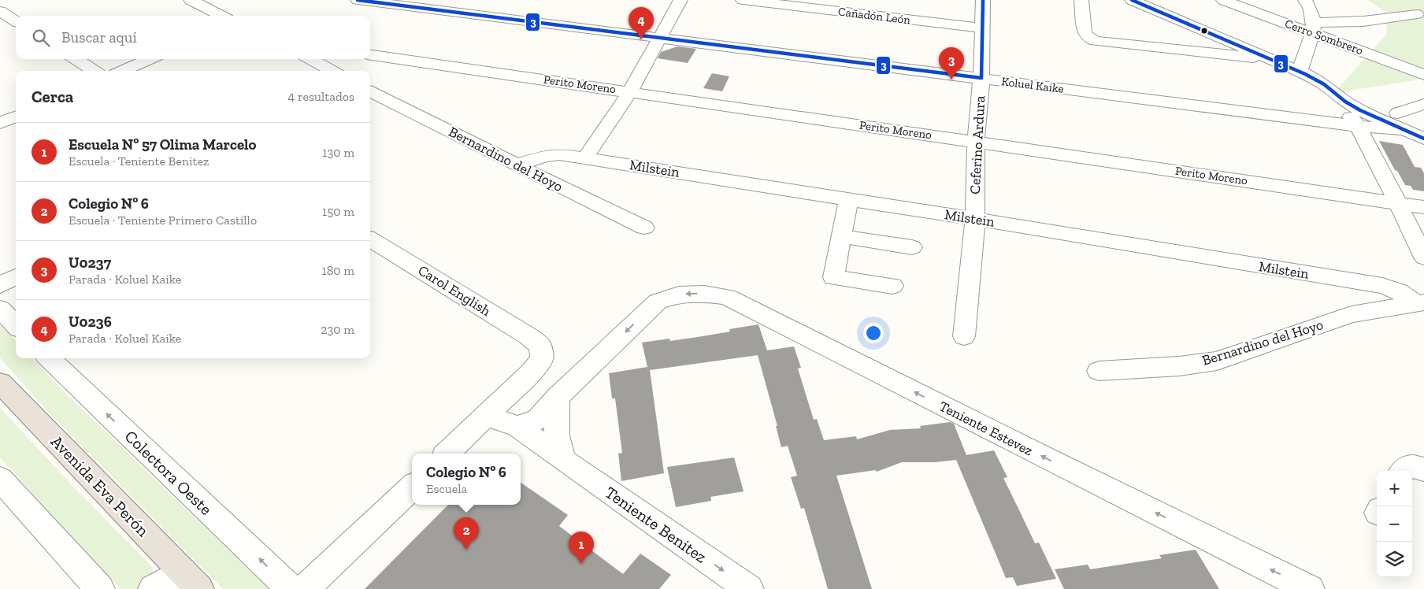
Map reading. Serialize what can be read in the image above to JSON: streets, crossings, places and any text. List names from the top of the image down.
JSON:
{
  "streets": {
    "highway": ["Avenida Eva Perón"],
    "street": [
      "Cañadón León",
      "Cerro Sombrero",
      "Perito Moreno",
      "Koluel Kaike",
      "Ceferino Ardura",
      "Bernardino del Hoyo",
      "Milstein",
      "Carol English",
      "Teniente Estevez",
      "Colectora Oeste",
      "Teniente Benitez"
    ]
  },
  "crossings": [
    ["Cañadón León", "Ceferino Ardura"],
    ["Perito Moreno", "Ceferino Ardura"],
    ["Koluel Kaike", "Ceferino Ardura"],
    ["Ceferino Ardura", "Milstein"],
    ["Bernardino del Hoyo", "Milstein"],
    ["Carol English", "Teniente Benitez"]
  ],
  "one_way": ["Teniente Estevez", "Teniente Benitez"],
  "lines": ["transit line 3"],
  "page": {
    "pins": [
      "4",
      "3",
      "2",
      "1"
    ],
    "search": "Buscar aquí",
    "heading": ["Cerca", "4 resultados"],
    "list": [
      {
        "mark": "1",
        "name": "Escuela Nº 57 Olima Marcelo",
        "note": "Escuela · Teniente Benitez",
        "value": "130 m"
      },
      {
        "mark": "2",
        "name": "Colegio Nº 6",
        "note": "Escuela · Teniente Primero Castillo",
        "value": "150 m"
      },
      {
        "mark": "3",
        "name": "U0237",
        "note": "Parada · Koluel Kaike",
        "value": "180 m"
      },
      {
        "mark": "4",
        "name": "U0236",
        "note": "Parada · Koluel Kaike",
        "value": "230 m"
      }
    ],
    "popup": ["Colegio Nº 6", "Escuela"],
    "map_buttons": ["+", "−"]
  }
}
